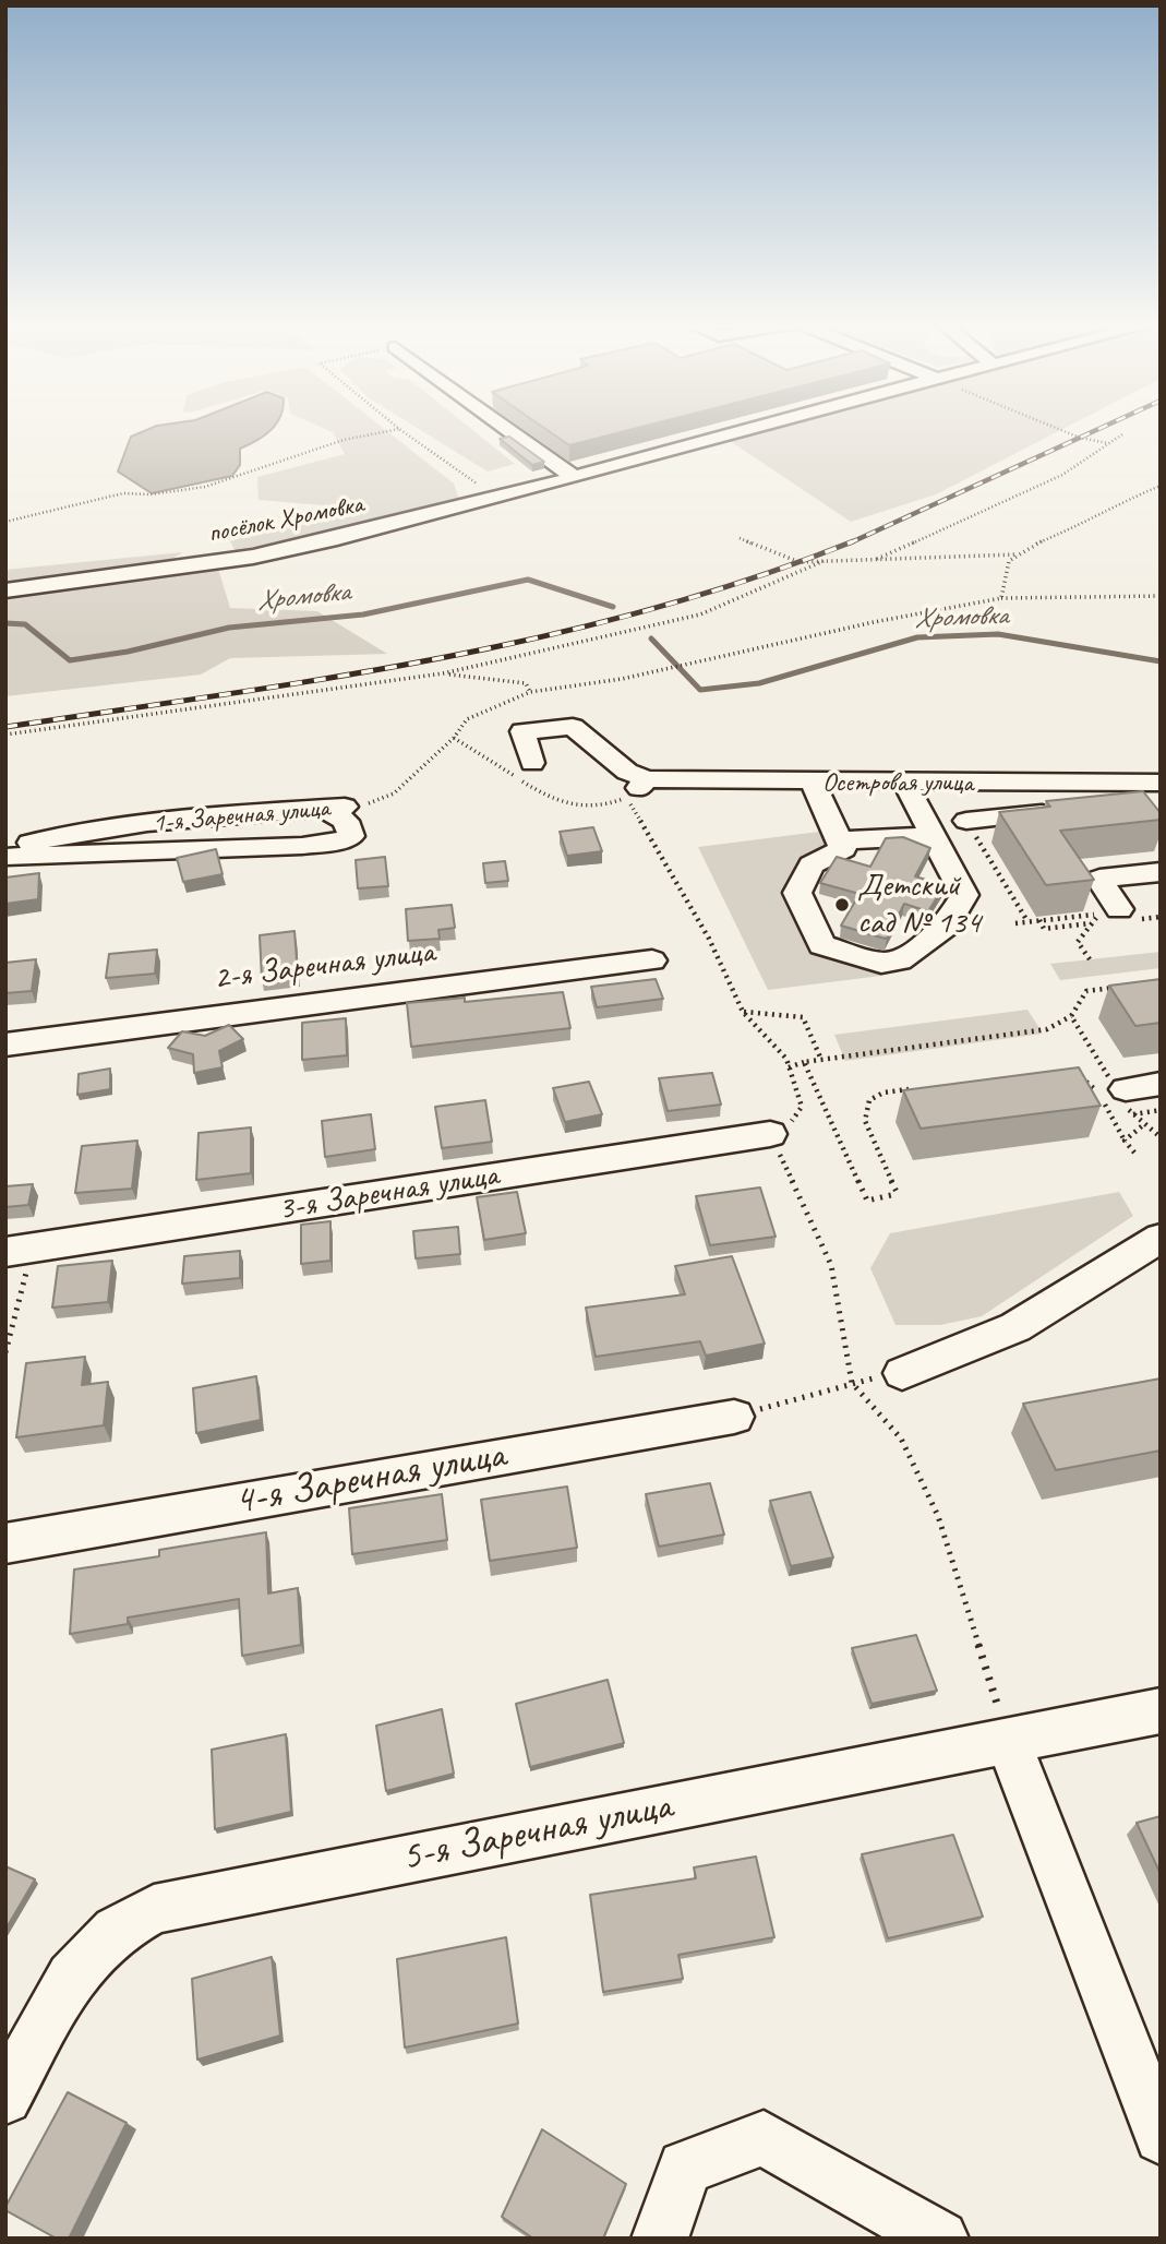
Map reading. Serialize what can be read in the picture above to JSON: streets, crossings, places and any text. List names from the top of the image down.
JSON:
{
  "streets": {
    "street": [
      "посёлок Хромовка",
      "Осетровая улица",
      "1-я Заречная улица",
      "2-я Заречная улица",
      "3-я Заречная улица",
      "4-я Заречная улица",
      "5-я Заречная улица"
    ]
  },
  "water": ["Хромовка"],
  "places": ["Детский сад № 134"]
}
